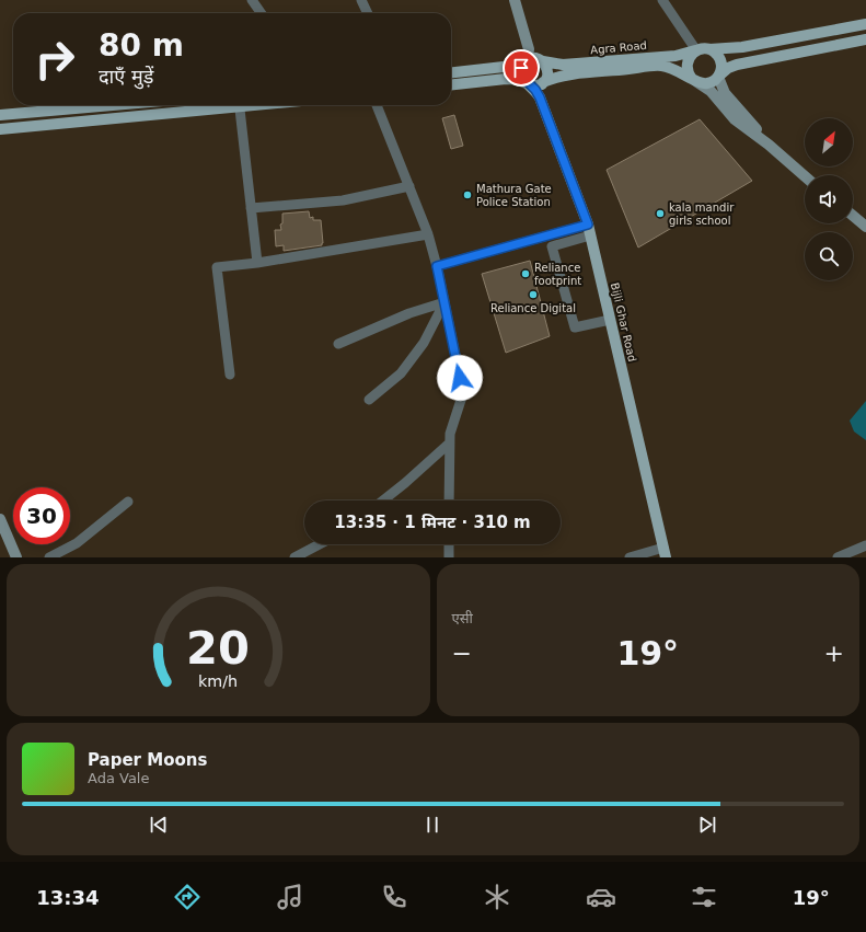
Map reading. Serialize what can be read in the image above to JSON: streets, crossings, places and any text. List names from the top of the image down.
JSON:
{
  "streets": {
    "main road": ["Agra Road", "Bijli Ghar Road"]
  },
  "places": [
    "Mathura Gate Police Station",
    "kala mandir girls school",
    "Reliance footprint",
    "Reliance Digital"
  ],
  "north": "top right",
  "page": {
    "turn": ["80 m", "दाएँ मुड़ें"],
    "limit": "30",
    "trip": "13:35 · 1 मिनट · 310 m",
    "tile": "एसी",
    "heat": ["−", "19°", "+"],
    "song": ["Paper Moons", "Ada Vale"],
    "tabs": ["13:34", "19°"],
    "gauge": ["20", "km/h"]
  }
}
